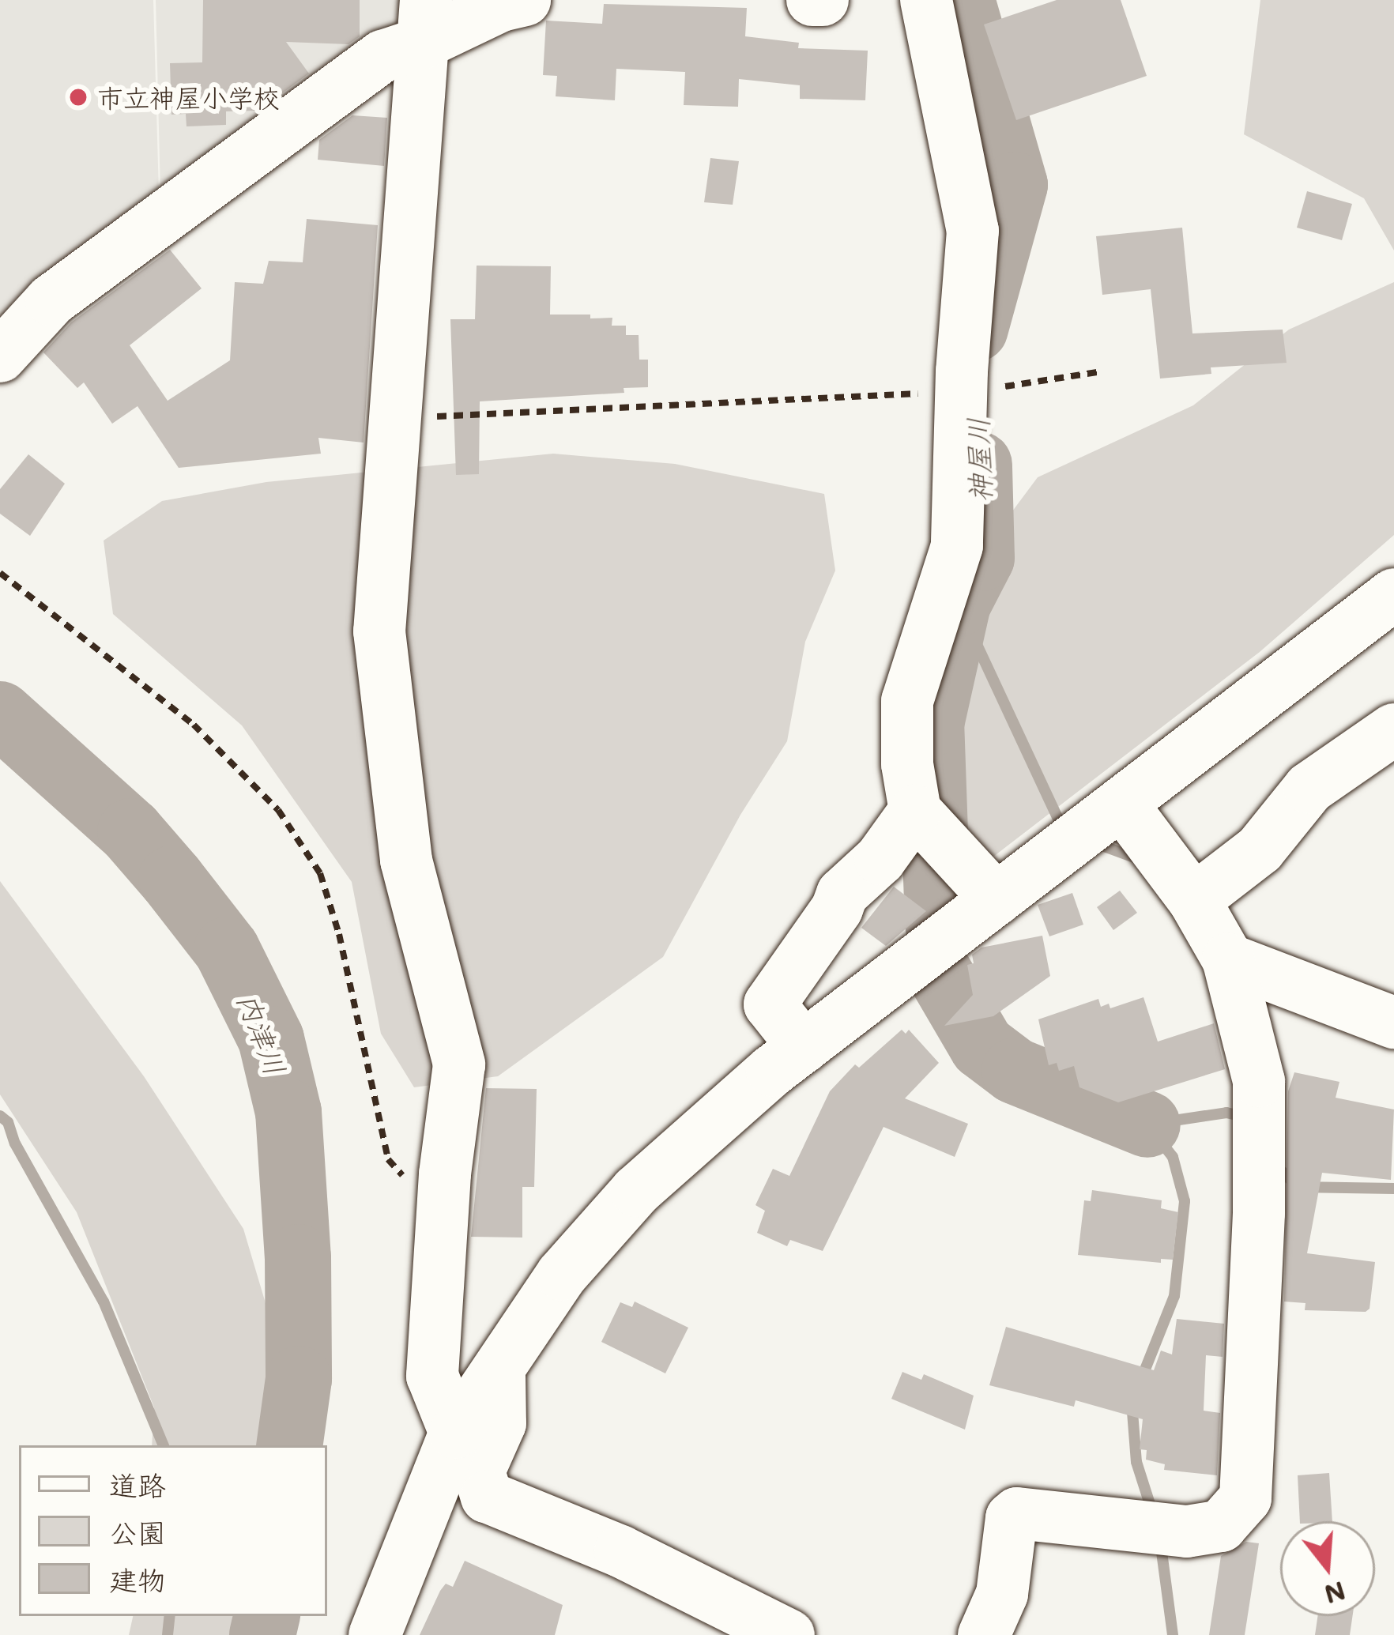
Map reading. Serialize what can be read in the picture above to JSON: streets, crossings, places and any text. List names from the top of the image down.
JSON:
{
  "water": ["神屋川", "内津川"],
  "places": ["市立神屋小学校"],
  "legend": ["道路", "公園", "建物"],
  "north": "bottom"
}
